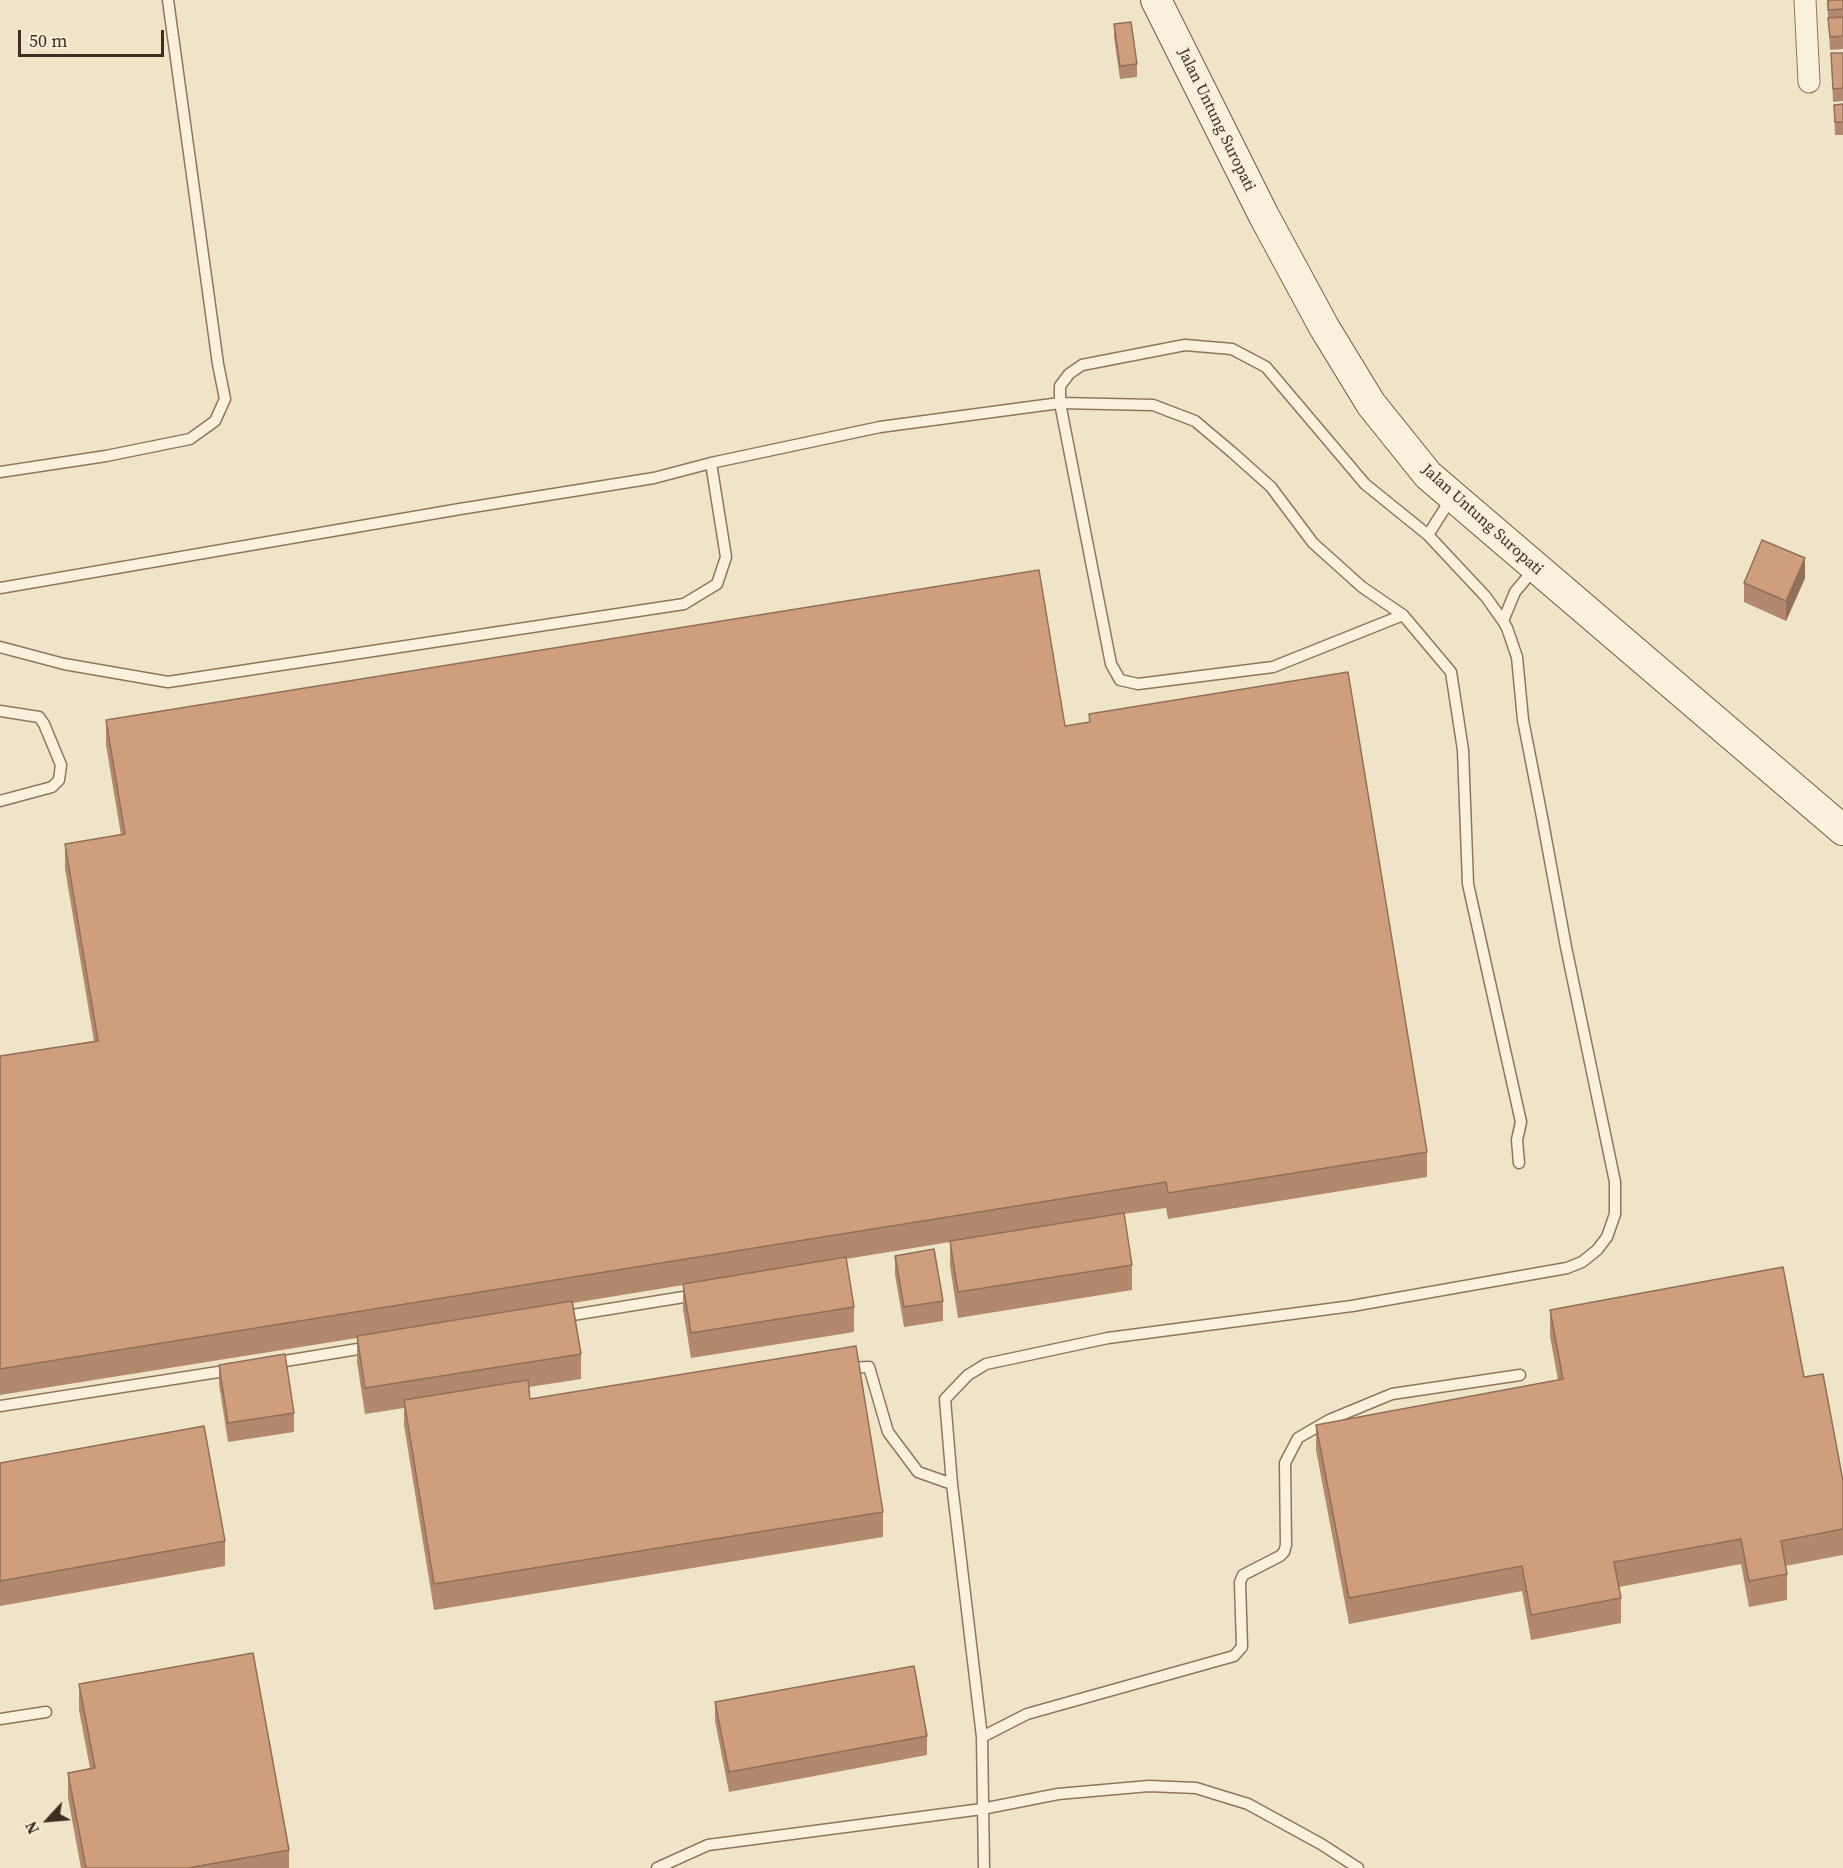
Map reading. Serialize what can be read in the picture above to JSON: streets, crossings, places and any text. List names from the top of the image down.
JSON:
{
  "streets": {
    "main road": ["Jalan Untung Suropati"]
  },
  "scale_bar": "50 m",
  "north": "bottom left"
}
